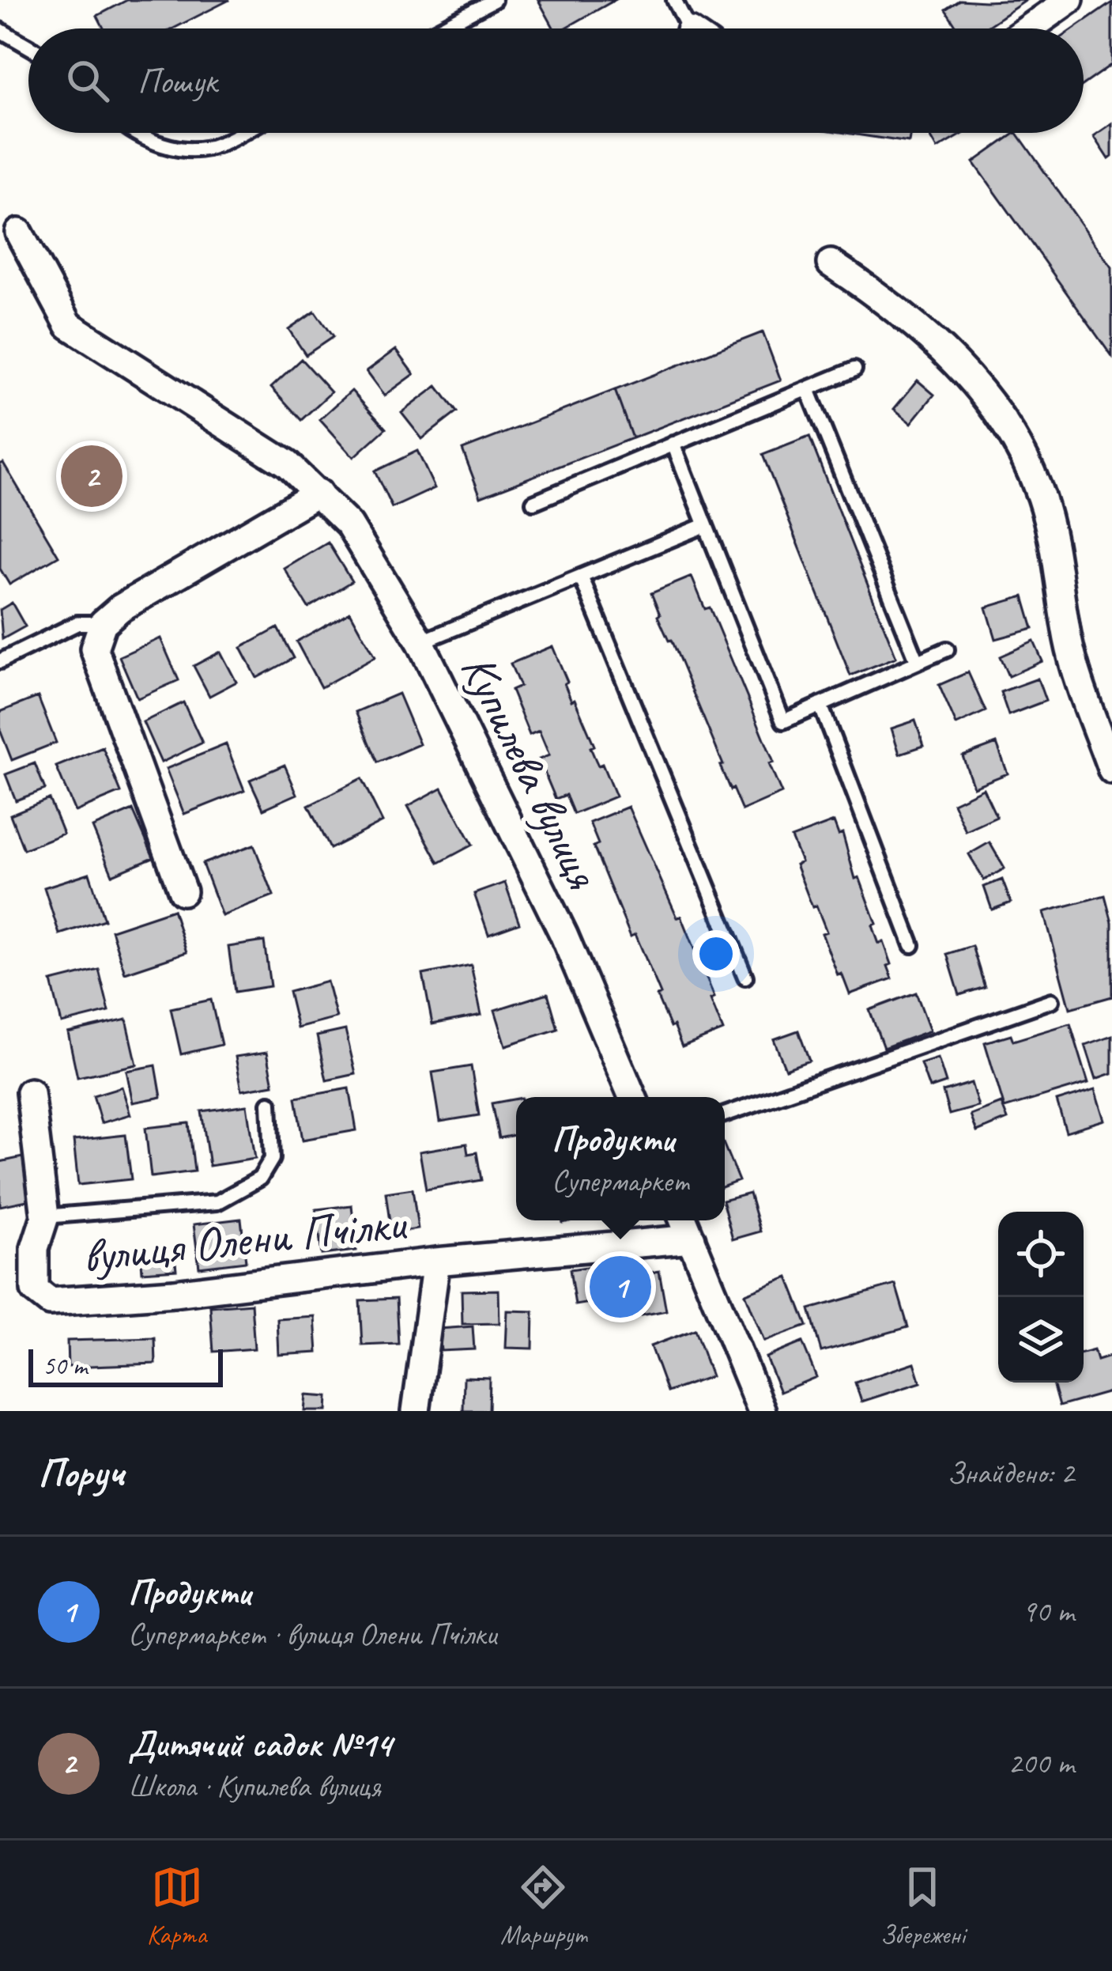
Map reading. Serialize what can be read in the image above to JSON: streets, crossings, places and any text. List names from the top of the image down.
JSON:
{
  "streets": {
    "street": ["Купилева вулиця", "вулиця Олени Пчілки"]
  },
  "scale_bar": "50 m",
  "page": {
    "search": "Пошук",
    "pins": ["2", "1"],
    "popup": ["Продукти", "Супермаркет"],
    "scale": "50 m",
    "heading": ["Поруч", "Знайдено: 2"],
    "list": [
      {
        "mark": "1",
        "name": "Продукти",
        "note": "Супермаркет · вулиця Олени Пчілки",
        "value": "90 m"
      },
      {
        "mark": "2",
        "name": "Дитячий садок №14",
        "note": "Школа · Купилева вулиця",
        "value": "200 m"
      }
    ],
    "nav": ["Карта", "Маршрут", "Збережені"]
  }
}
